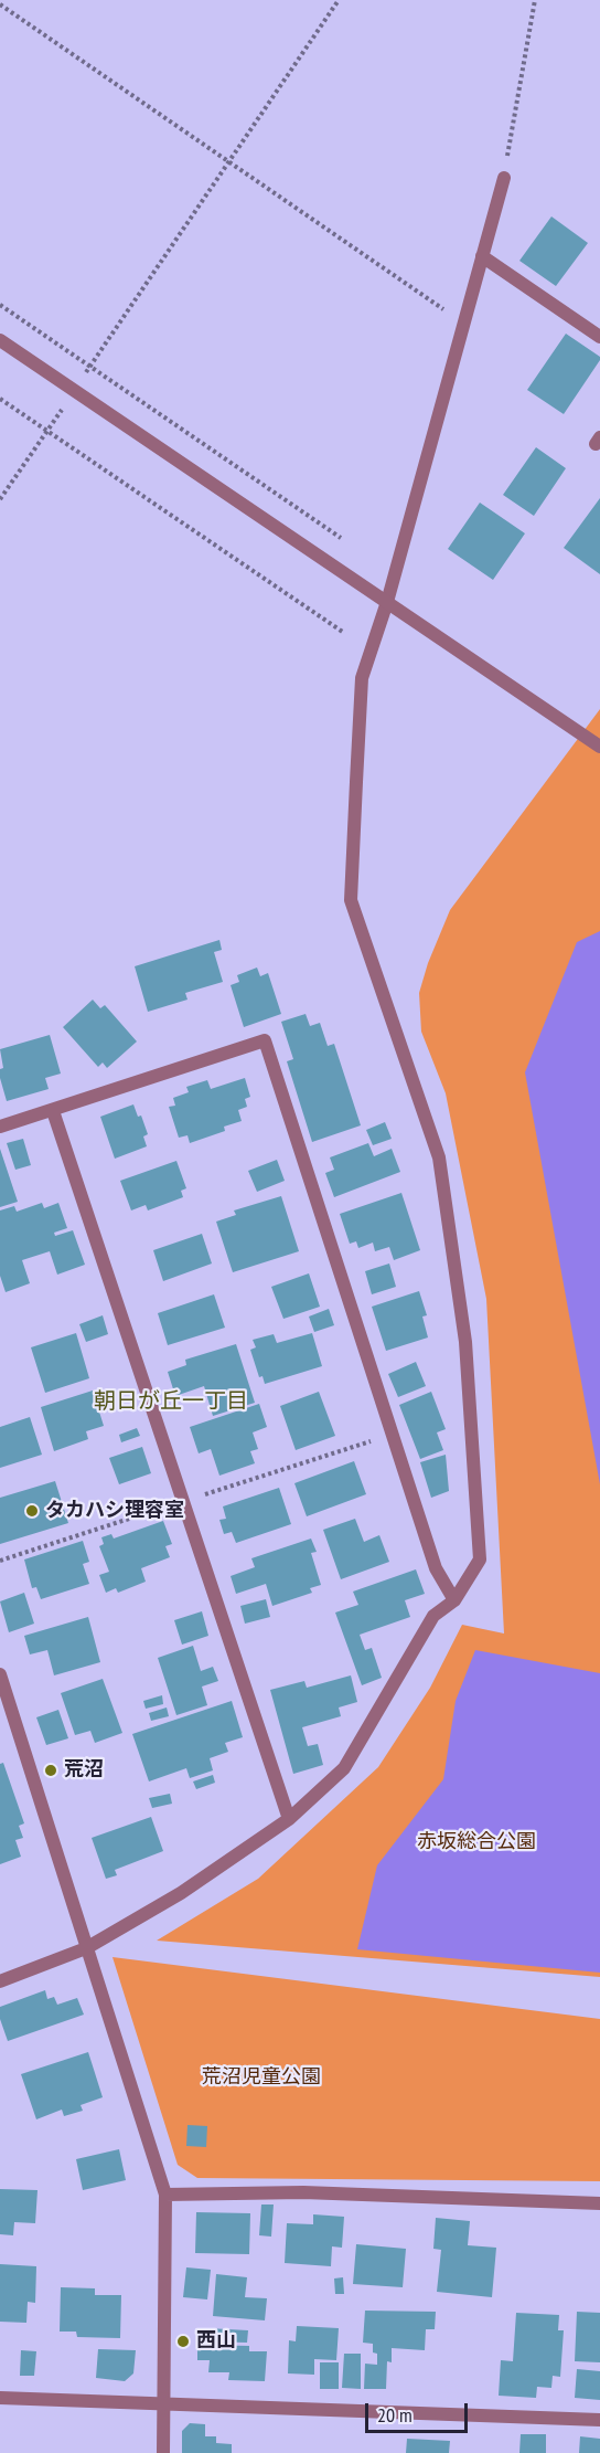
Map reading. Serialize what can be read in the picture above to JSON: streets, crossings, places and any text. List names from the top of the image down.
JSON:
{
  "districts": ["朝日が丘一丁目"],
  "parks": ["赤坂総合公園", "荒沼児童公園"],
  "places": ["タカハシ理容室", "荒沼", "西山"],
  "scale_bar": "20 m"
}
